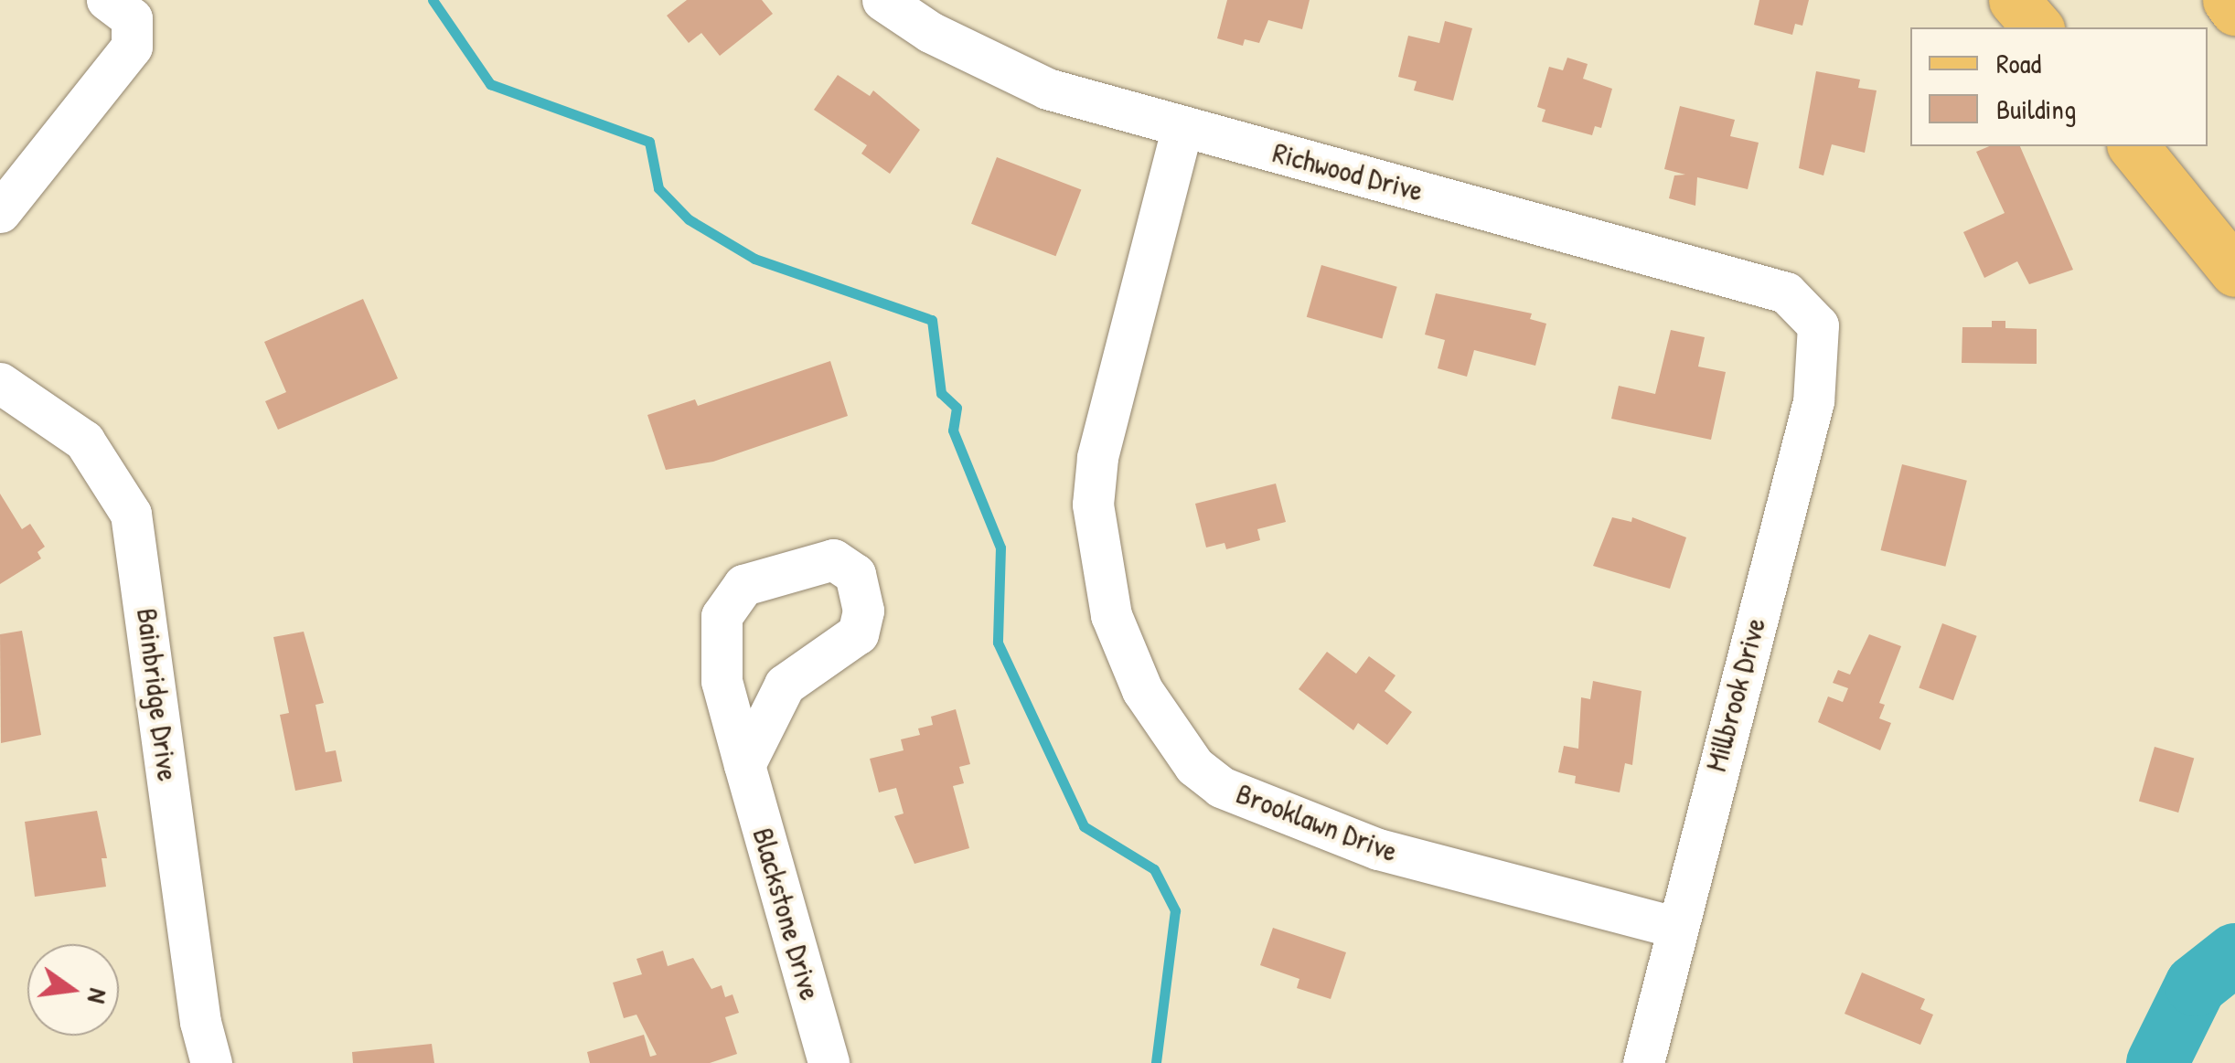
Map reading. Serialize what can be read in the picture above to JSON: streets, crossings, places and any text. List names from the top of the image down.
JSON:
{
  "streets": {
    "street": [
      "Richwood Drive",
      "Bainbridge Drive",
      "Millbrook Drive",
      "Brooklawn Drive",
      "Blackstone Drive"
    ]
  },
  "crossings": [
    ["Richwood Drive", "Millbrook Drive"],
    ["Richwood Drive", "Brooklawn Drive"],
    ["Millbrook Drive", "Brooklawn Drive"]
  ],
  "legend": ["Road", "Building"],
  "north": "right"
}
